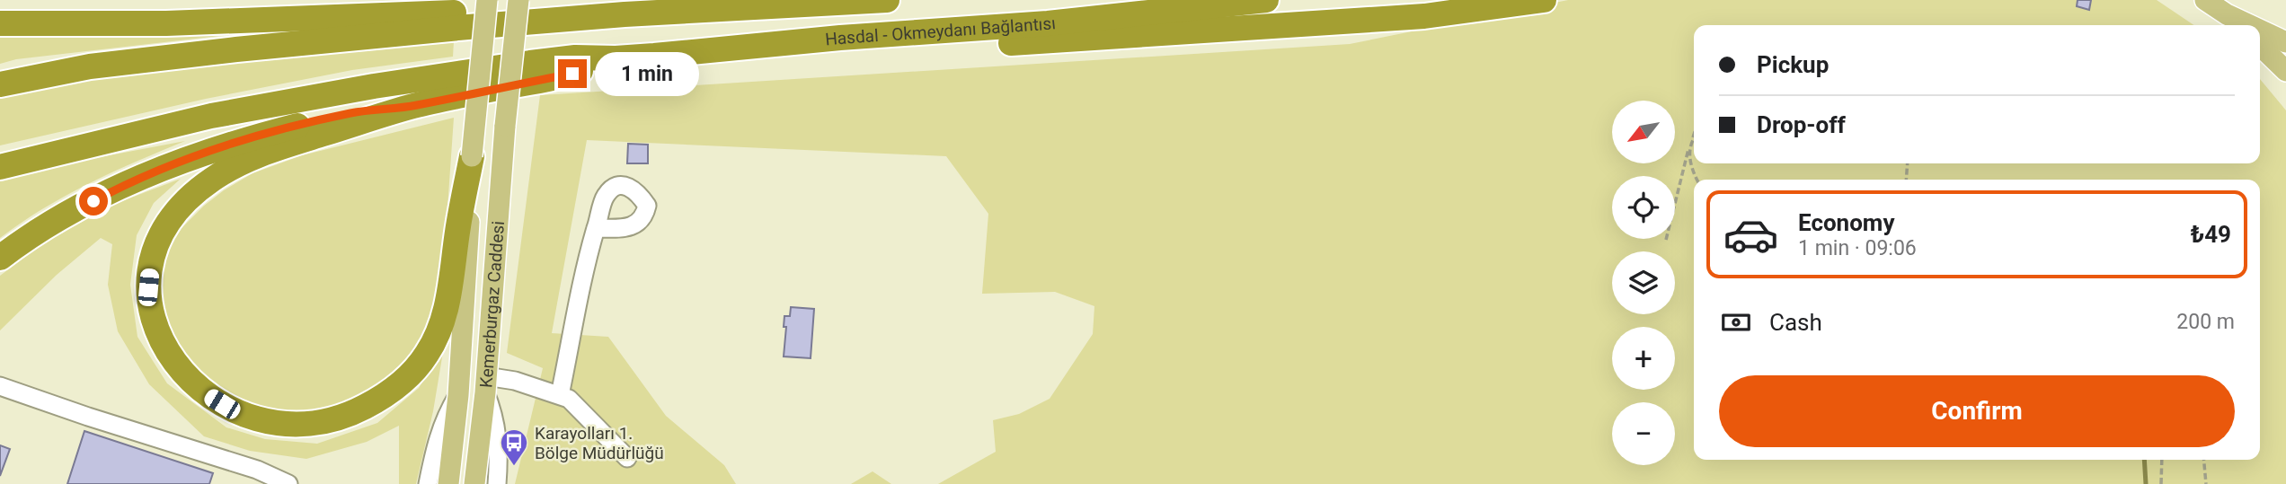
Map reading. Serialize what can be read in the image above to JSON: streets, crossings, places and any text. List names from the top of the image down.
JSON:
{
  "streets": {
    "highway": ["Hasdal - Okmeydanı Bağlantısı"],
    "main road": ["Kemerburgaz Caddesi"]
  },
  "places": {
    "bus stop": ["Karayolları 1. Bölge Müdürlüğü"]
  },
  "north": "bottom left",
  "page": {
    "banner": ["Pickup", "Drop-off"],
    "bubble": "1 min",
    "map_buttons": ["+", "−"],
    "list": [
      {
        "name": "Economy",
        "note": "1 min · 09:06",
        "value": "₺49"
      }
    ],
    "pay": ["Cash", "200 m"],
    "buttons": "Confirm"
  }
}
